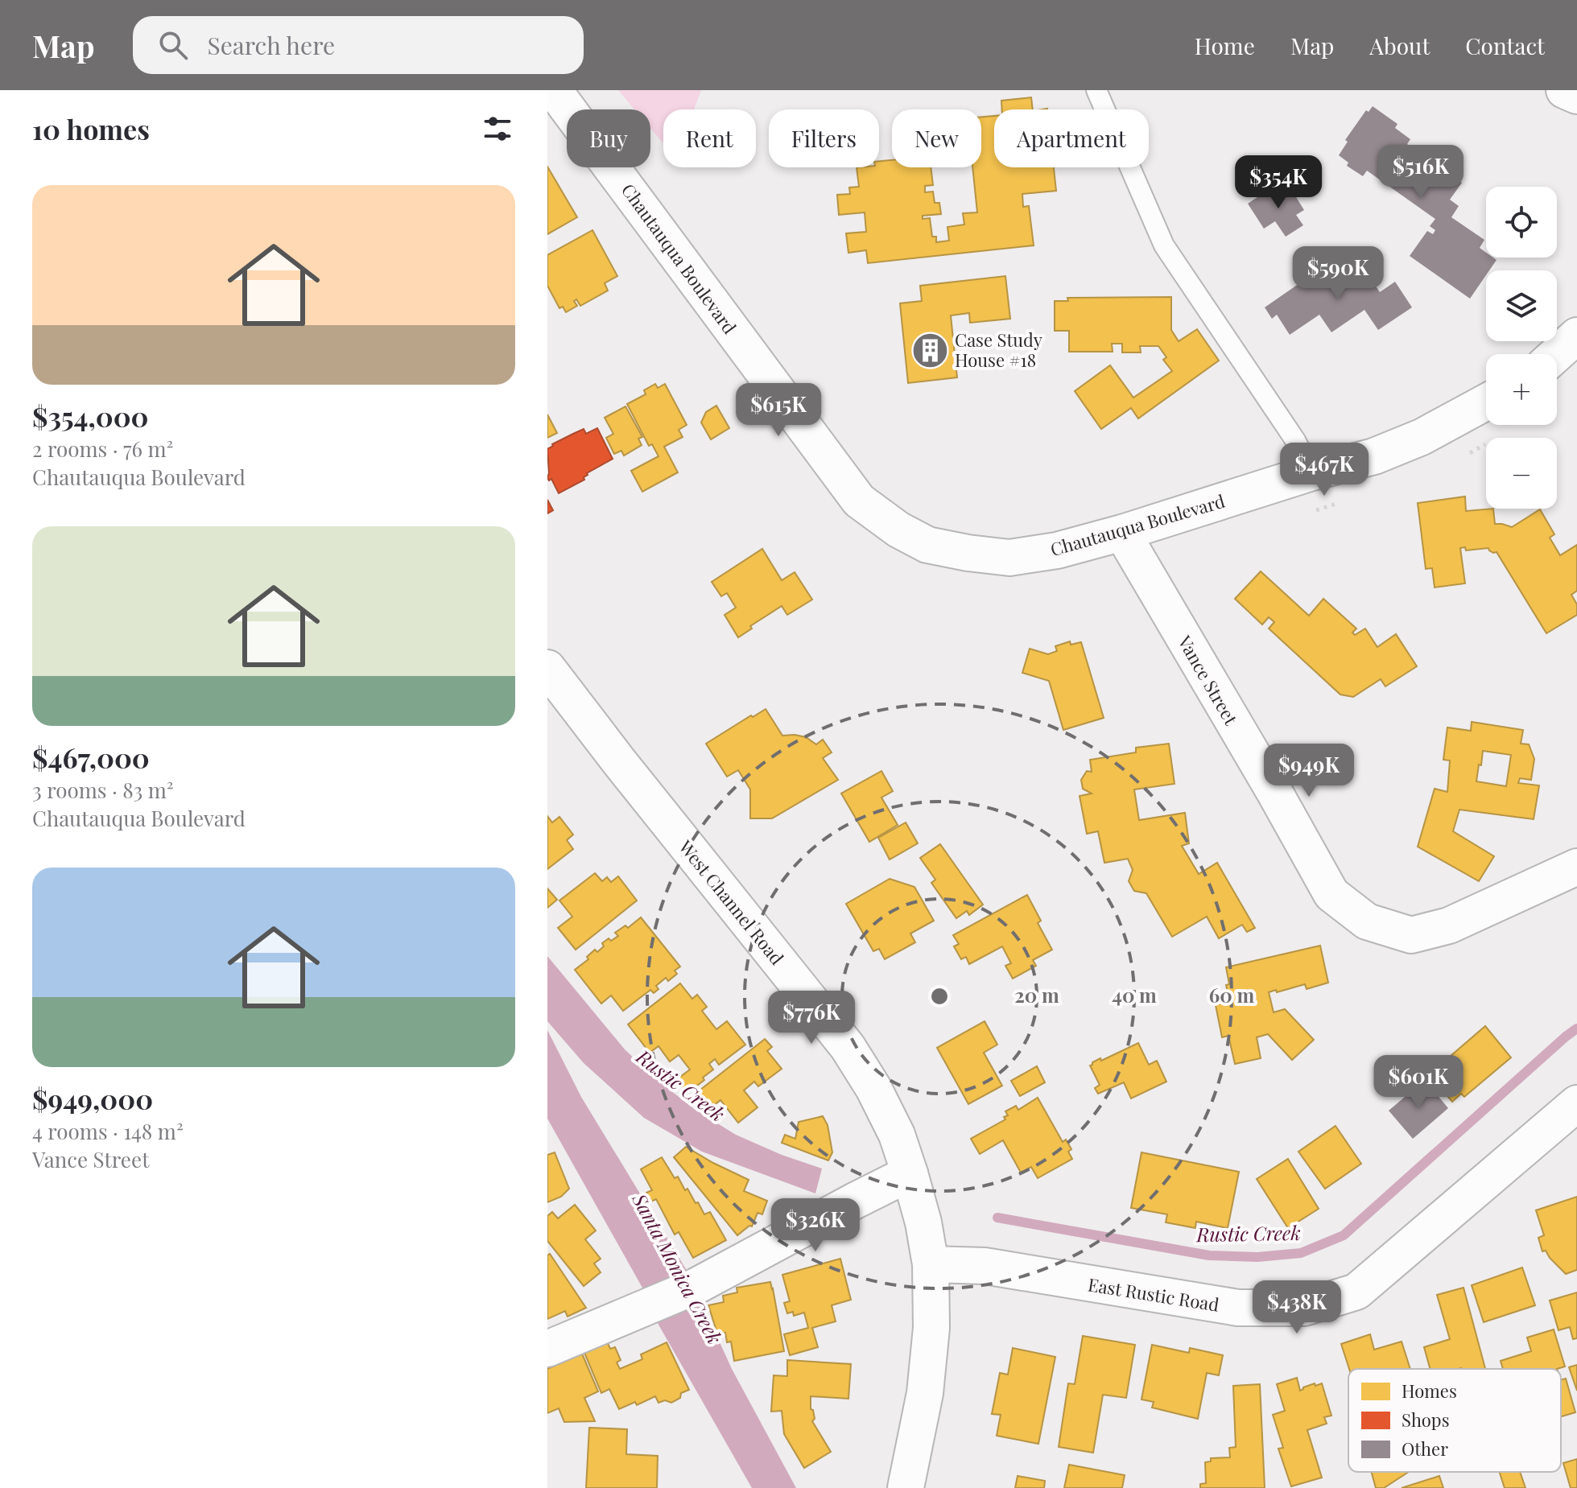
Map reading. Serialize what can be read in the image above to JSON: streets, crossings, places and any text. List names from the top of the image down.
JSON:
{
  "streets": {
    "street": [
      "Chautauqua Boulevard",
      "Vance Street",
      "West Channel Road",
      "East Rustic Road"
    ]
  },
  "crossings": [
    ["Chautauqua Boulevard", "Vance Street"],
    ["West Channel Road", "East Rustic Road"]
  ],
  "water": ["Rustic Creek", "Santa Monica Creek"],
  "places": {
    "building": ["Case Study House #18"]
  },
  "legend": ["Homes", "Shops", "Other"],
  "page": {
    "header": "Map",
    "search": "Search here",
    "nav": [
      "Home",
      "Map",
      "About",
      "Contact"
    ],
    "heading": "10 homes",
    "chip": [
      "Buy",
      "Rent",
      "Filters",
      "New",
      "Apartment"
    ],
    "price": [
      "$516K",
      "$354K",
      "$590K",
      "$615K",
      "$467K",
      "$949K",
      "$776K",
      "$601K",
      "$326K",
      "$438K"
    ],
    "list": [
      {
        "name": "$354,000",
        "note": "2 rooms · 76 m² · Chautauqua Boulevard"
      },
      {
        "name": "$467,000",
        "note": "3 rooms · 83 m² · Chautauqua Boulevard"
      },
      {
        "name": "$949,000",
        "note": "4 rooms · 148 m² · Vance Street"
      }
    ],
    "map_buttons": ["+", "−"]
  },
  "rings": ["20 m", "40 m", "60 m"]
}
